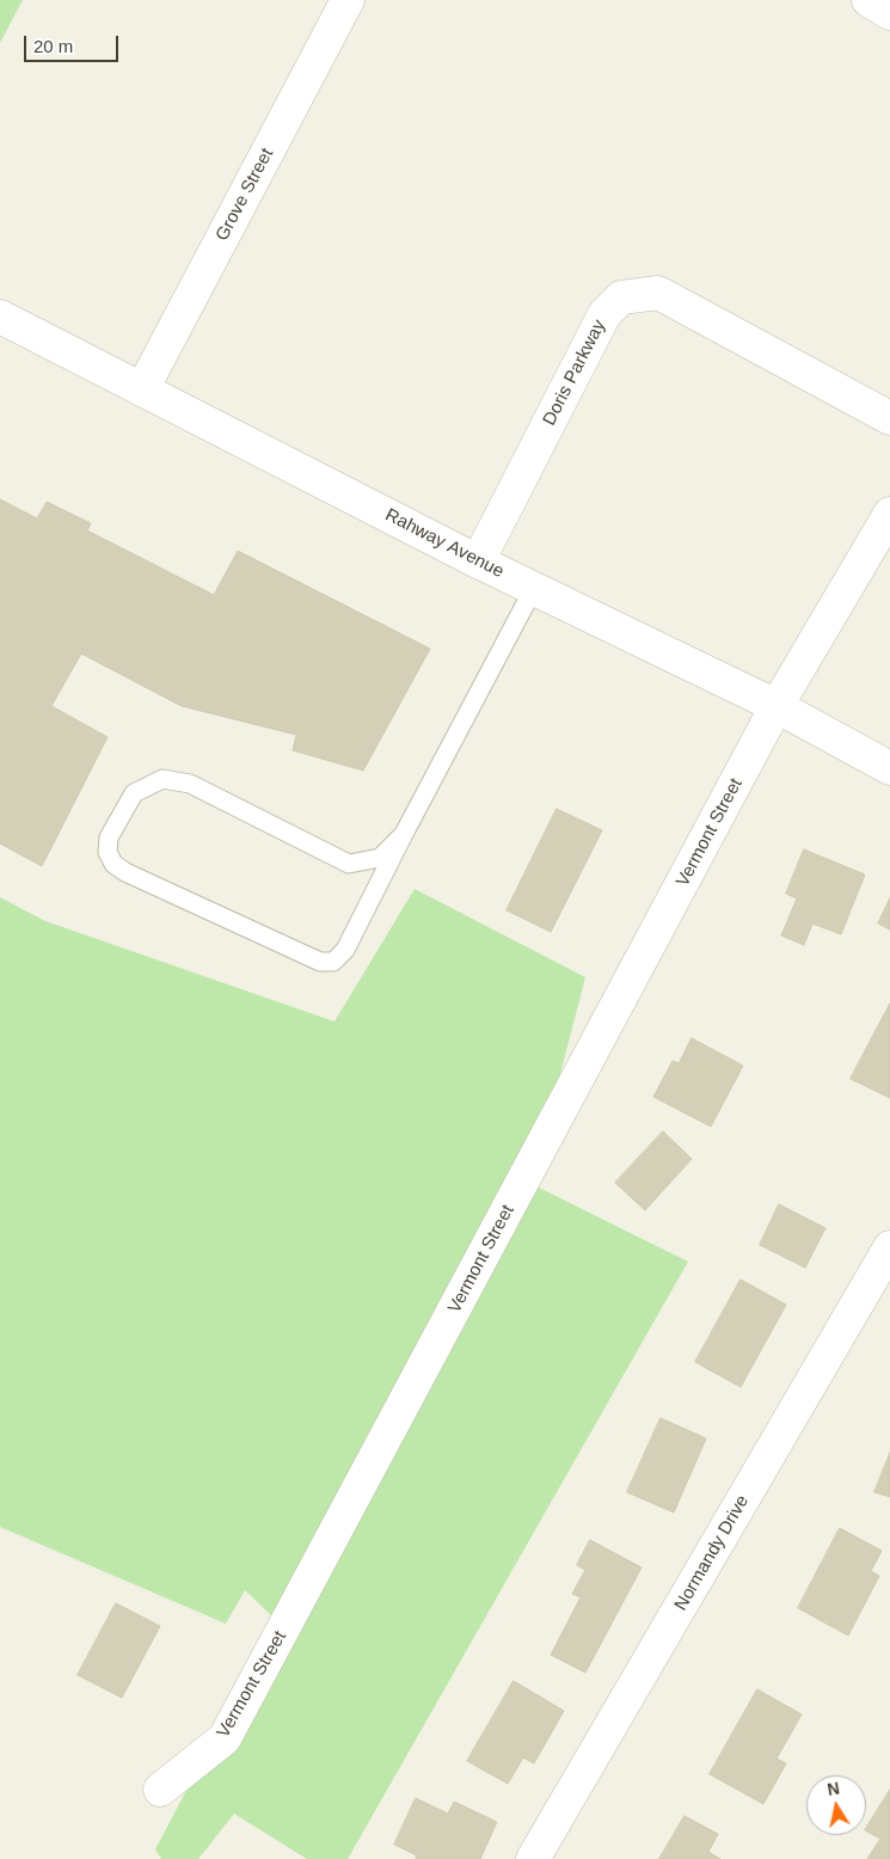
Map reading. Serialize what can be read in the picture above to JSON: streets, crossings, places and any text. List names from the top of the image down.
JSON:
{
  "streets": {
    "street": [
      "Grove Street",
      "Doris Parkway",
      "Rahway Avenue",
      "Vermont Street",
      "Normandy Drive"
    ]
  },
  "crossings": [
    ["Grove Street", "Rahway Avenue"],
    ["Doris Parkway", "Rahway Avenue"],
    ["Rahway Avenue", "Vermont Street"]
  ],
  "scale_bar": "20 m",
  "north": "top"
}
